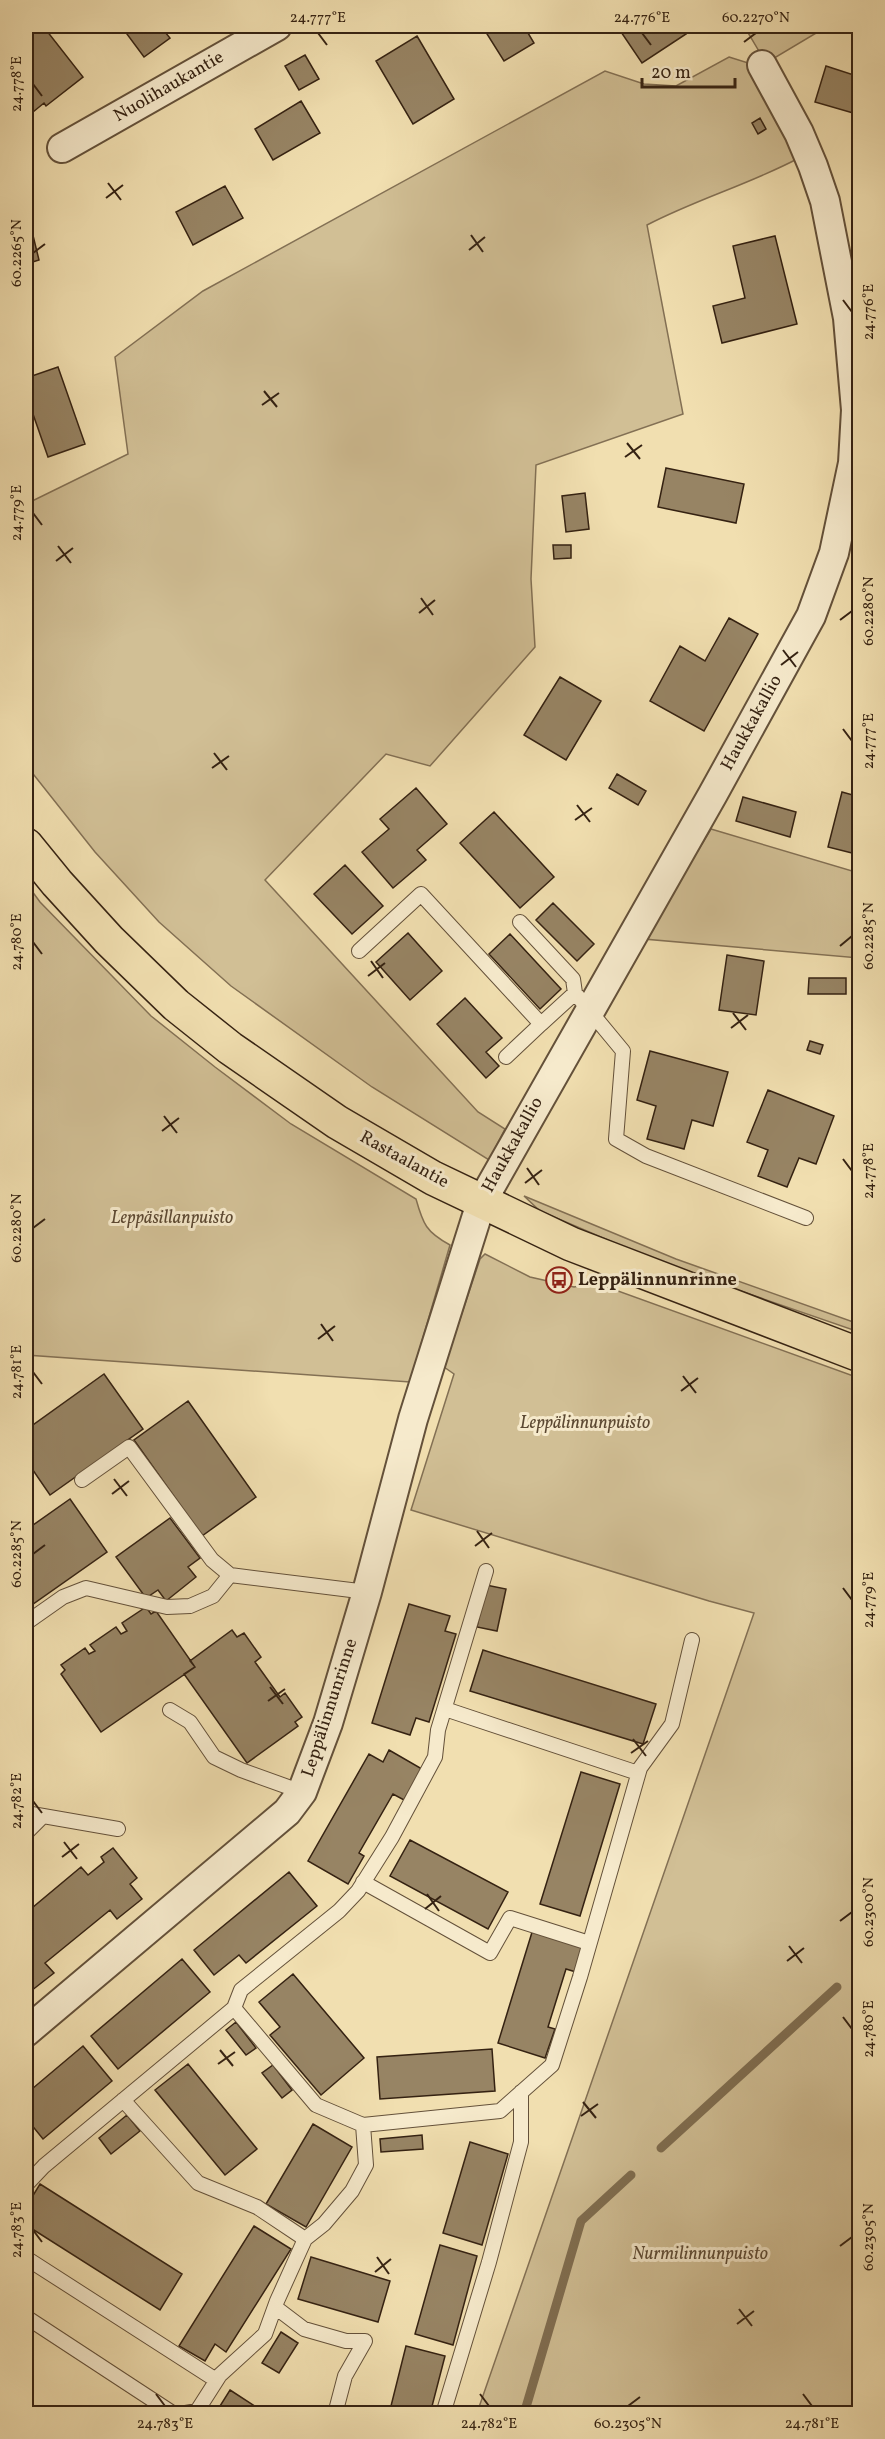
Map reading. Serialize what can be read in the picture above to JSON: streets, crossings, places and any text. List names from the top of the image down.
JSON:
{
  "streets": {
    "main road": ["Rastaalantie"],
    "street": ["Nuolihaukantie", "Haukkakallio", "Leppälinnunrinne"]
  },
  "crossings": [
    ["Haukkakallio", "Rastaalantie"],
    ["Haukkakallio", "Leppälinnunrinne"],
    ["Rastaalantie", "Leppälinnunrinne"]
  ],
  "parks": ["Leppäsillanpuisto", "Leppälinnunpuisto", "Nurmilinnunpuisto"],
  "places": {
    "bus stop": ["Leppälinnunrinne"]
  },
  "scale_bar": "20 m",
  "coordinates": [
    "24.777°E",
    "24.776°E",
    "60.2270°N",
    "24.778°E",
    "60.2265°N",
    "24.779°E",
    "60.2280°N",
    "60.2285°N",
    "24.780°E",
    "24.781°E",
    "24.782°E",
    "60.2300°N",
    "24.783°E",
    "60.2305°N"
  ]
}
